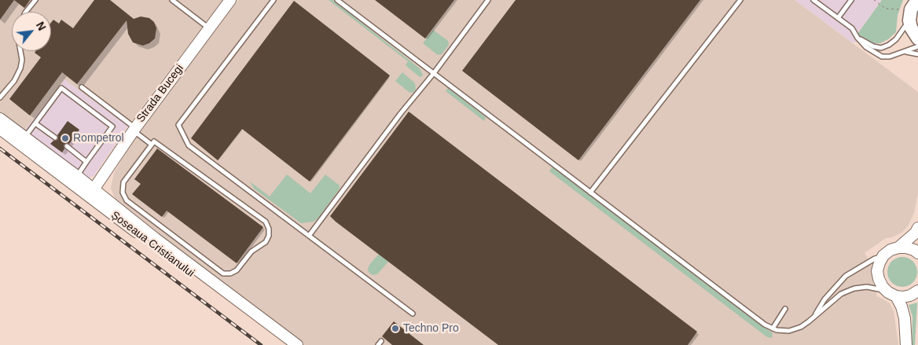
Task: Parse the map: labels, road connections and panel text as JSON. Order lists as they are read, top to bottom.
{
  "streets": {
    "main road": ["Strada Bucegi", "Șoseaua Cristianului"]
  },
  "crossings": [
    ["Strada Bucegi", "Șoseaua Cristianului"]
  ],
  "places": ["Rompetrol", "Techno Pro"],
  "north": "top right"
}
